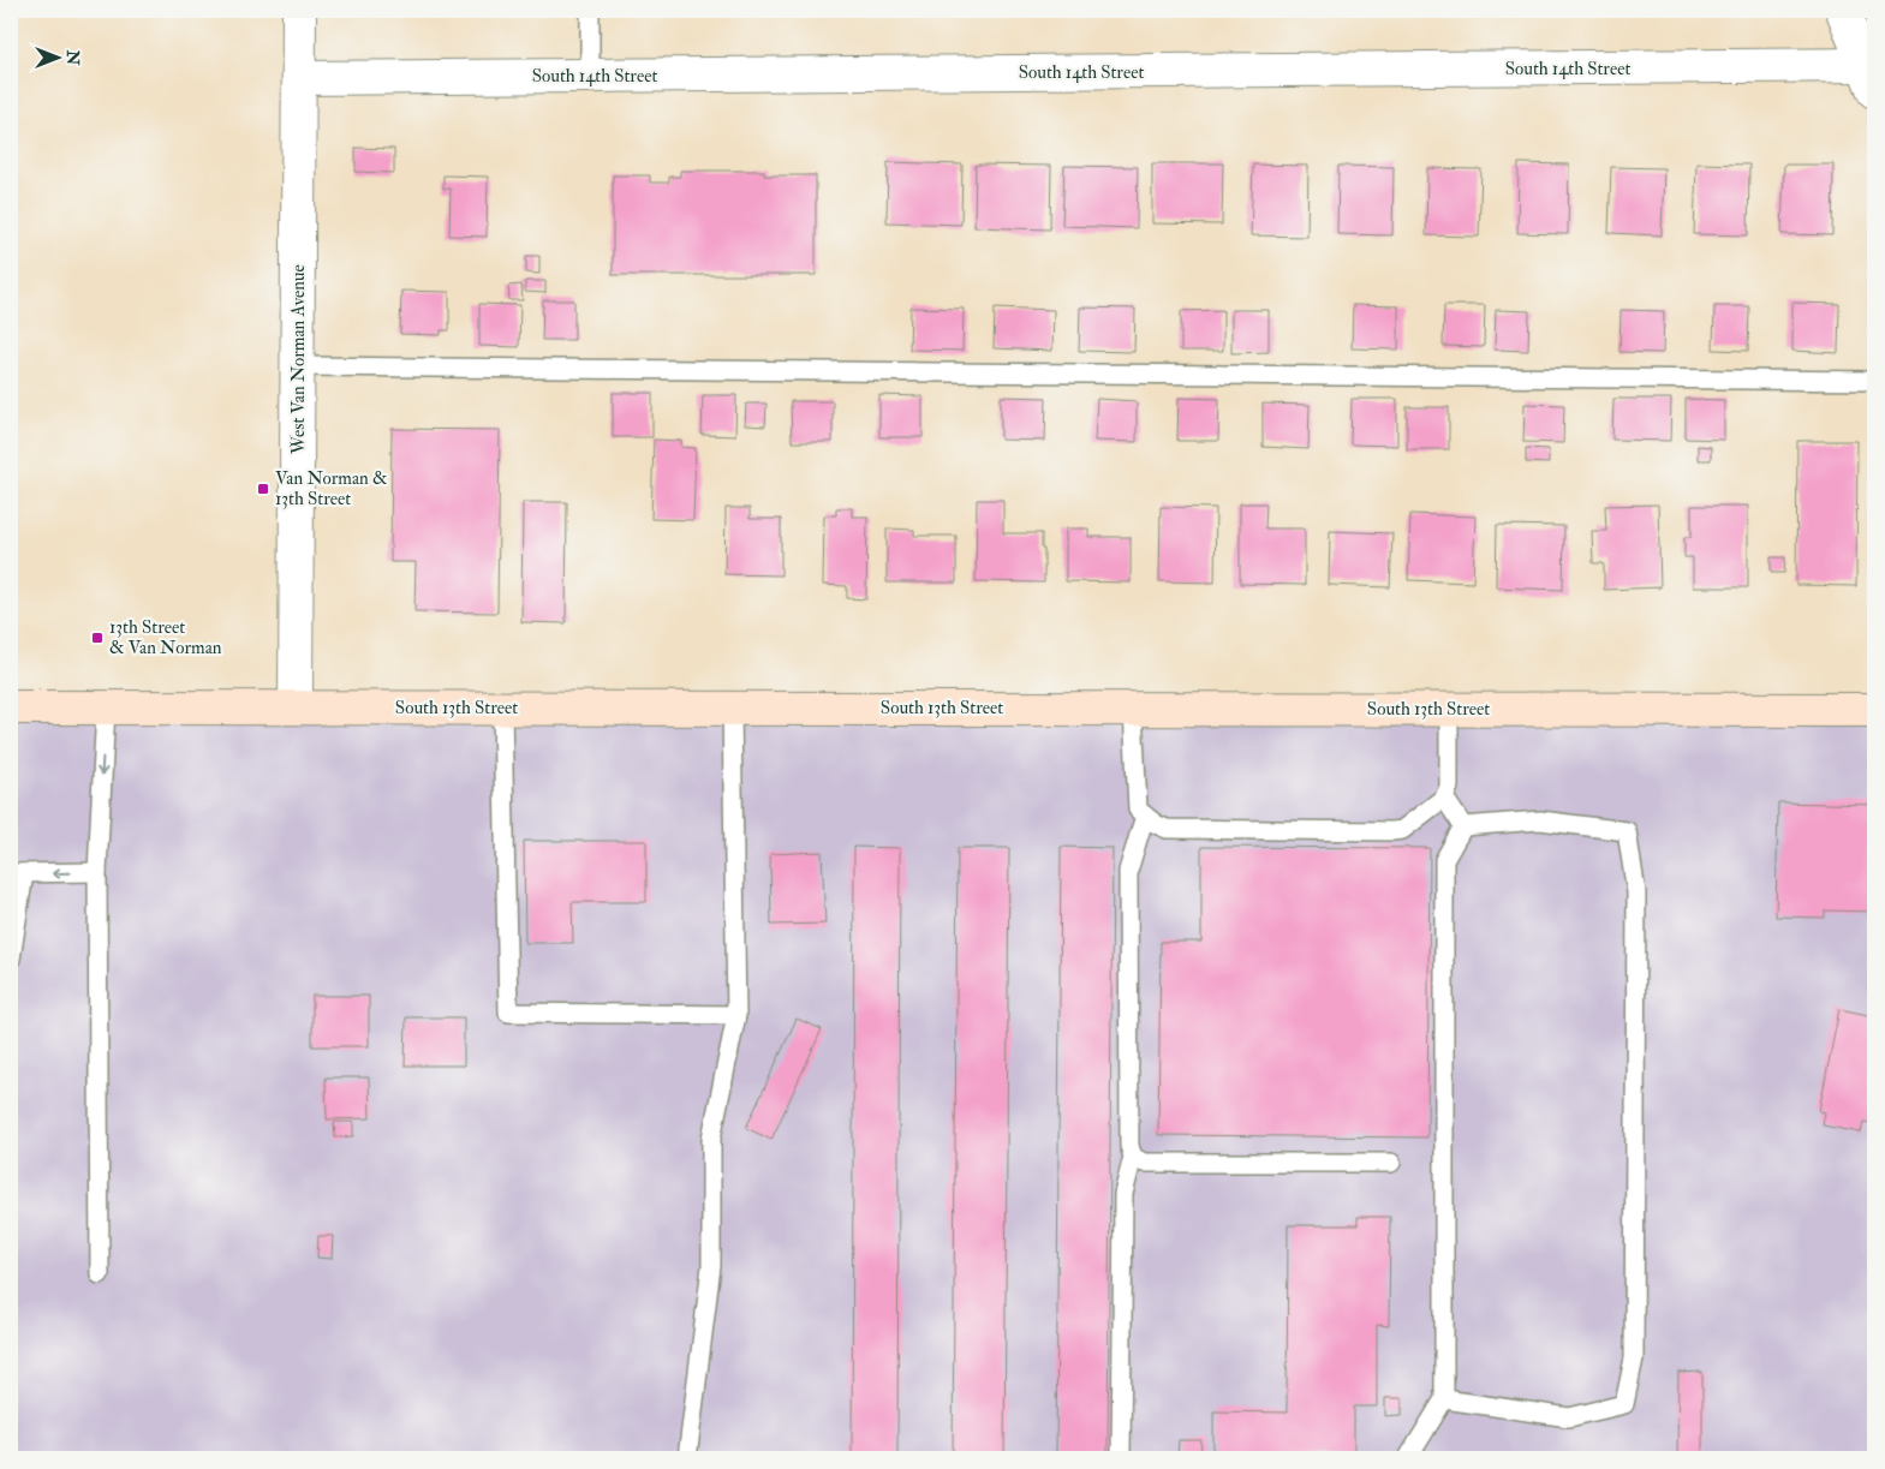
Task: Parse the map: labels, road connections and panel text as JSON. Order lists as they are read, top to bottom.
{
  "streets": {
    "street": ["South 14th Street", "West Van Norman Avenue", "South 13th Street"]
  },
  "crossings": [
    ["South 14th Street", "West Van Norman Avenue"],
    ["West Van Norman Avenue", "South 13th Street"]
  ],
  "places": {
    "transit": ["Van Norman & 13th Street", "13th Street & Van Norman"]
  },
  "north": "right"
}
